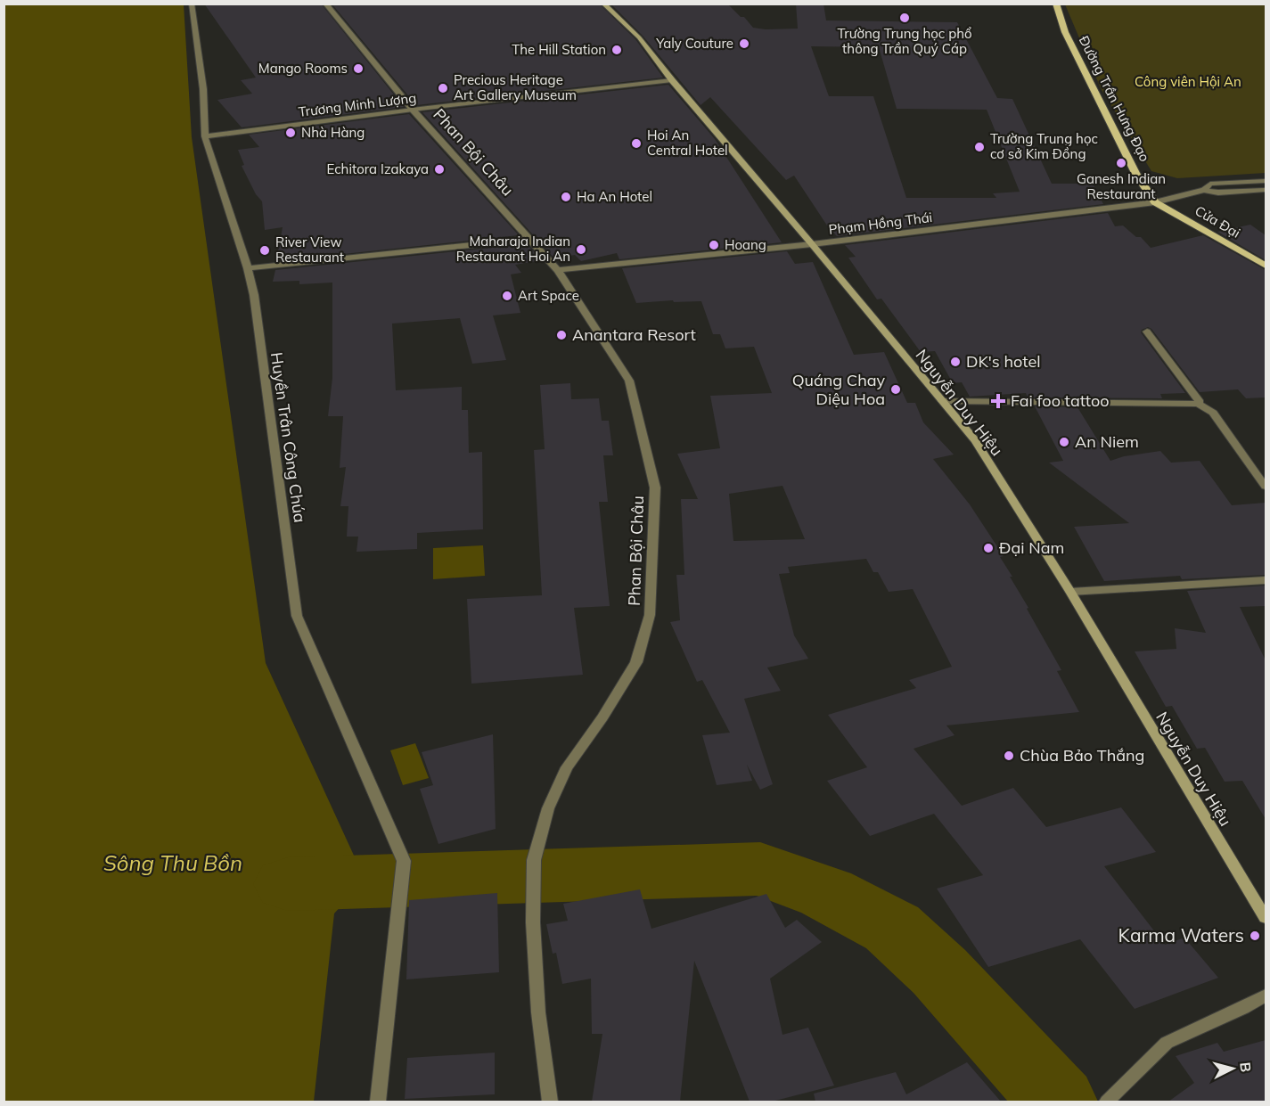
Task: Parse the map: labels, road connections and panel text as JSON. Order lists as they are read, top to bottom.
{
  "streets": {
    "main road": ["Đường Trần Hưng Đạo", "Cửa Đại", "Nguyễn Duy Hiệu"],
    "street": [
      "Trương Minh Lượng",
      "Phan Bội Châu",
      "Phạm Hồng Thái",
      "Huyền Trân Công Chúa"
    ]
  },
  "crossings": [
    ["Đường Trần Hưng Đạo", "Cửa Đại"],
    ["Đường Trần Hưng Đạo", "Phạm Hồng Thái"],
    ["Trương Minh Lượng", "Phan Bội Châu"],
    ["Trương Minh Lượng", "Nguyễn Duy Hiệu"],
    ["Trương Minh Lượng", "Huyền Trân Công Chúa"],
    ["Phan Bội Châu", "Phạm Hồng Thái"],
    ["Cửa Đại", "Phạm Hồng Thái"],
    ["Phạm Hồng Thái", "Nguyễn Duy Hiệu"]
  ],
  "water": ["Sông Thu Bồn"],
  "parks": ["Công viên Hội An"],
  "places": {
    "other": [
      "Trường Trung học phổ thông Trần Quý Cáp",
      "Yaly Couture",
      "The Hill Station",
      "Mango Rooms",
      "Precious Heritage Art Gallery Museum",
      "Nhà Hàng",
      "Hoi An Central Hotel",
      "Trường Trung học cơ sở Kim Đồng",
      "Ganesh Indian Restaurant",
      "Echitora Izakaya",
      "Ha An Hotel",
      "Hoang",
      "Maharaja Indian Restaurant Hoi An",
      "River View Restaurant",
      "Art Space",
      "Anantara Resort",
      "DK's hotel",
      "Quáng Chay Diệu Hoa",
      "An Niem",
      "Đại Nam",
      "Chùa Bảo Thắng",
      "Karma Waters"
    ],
    "health": ["Fai foo tattoo"]
  },
  "north": "right"
}
